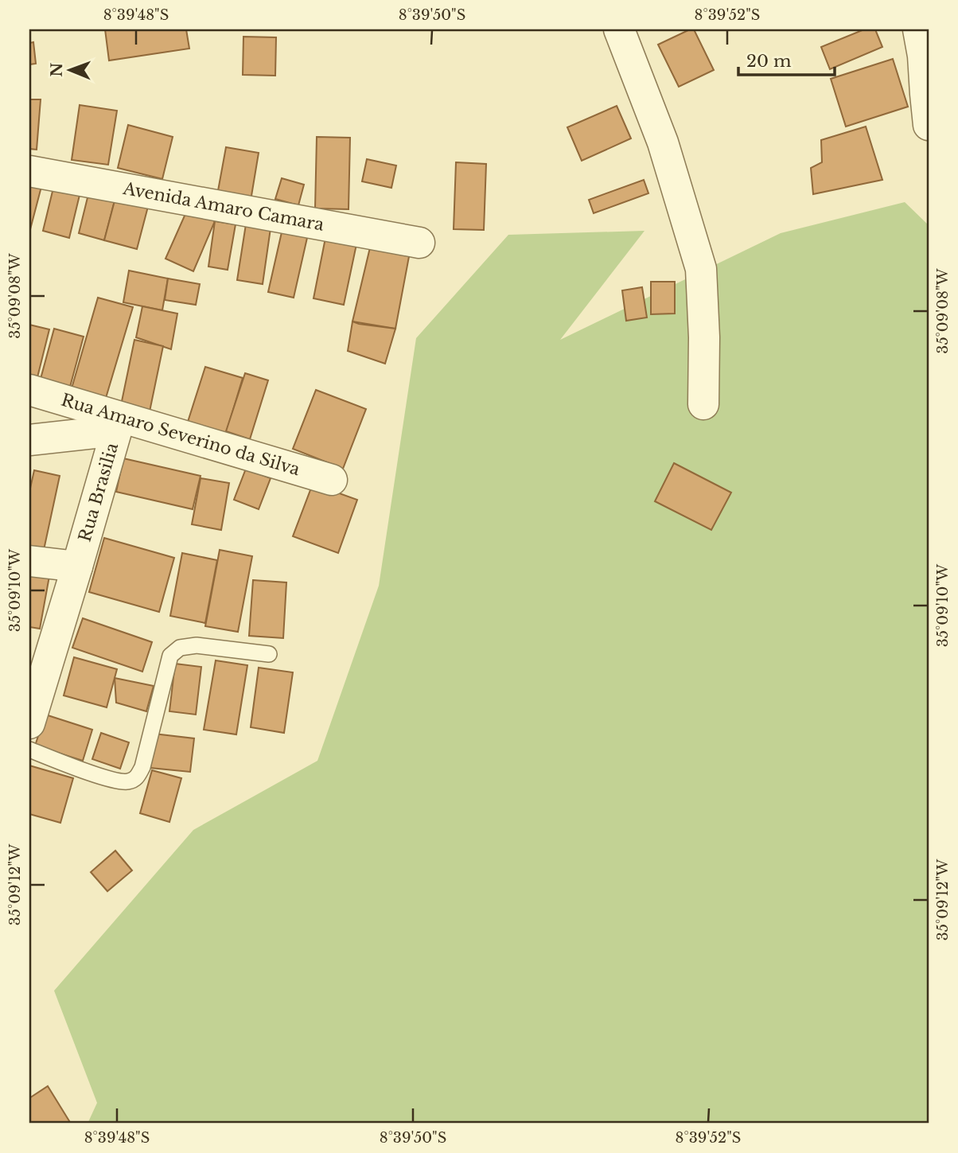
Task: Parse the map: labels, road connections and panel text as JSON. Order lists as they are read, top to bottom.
{
  "streets": {
    "street": ["Avenida Amaro Camara", "Rua Amaro Severino da Silva", "Rua Brasilia"]
  },
  "crossings": [
    ["Rua Amaro Severino da Silva", "Rua Brasilia"]
  ],
  "scale_bar": "20 m",
  "north": "left",
  "coordinates": [
    "8°39'48\"S",
    "8°39'50\"S",
    "8°39'52\"S",
    "35°09'08\"W",
    "35°09'10\"W",
    "35°09'12\"W"
  ]
}
